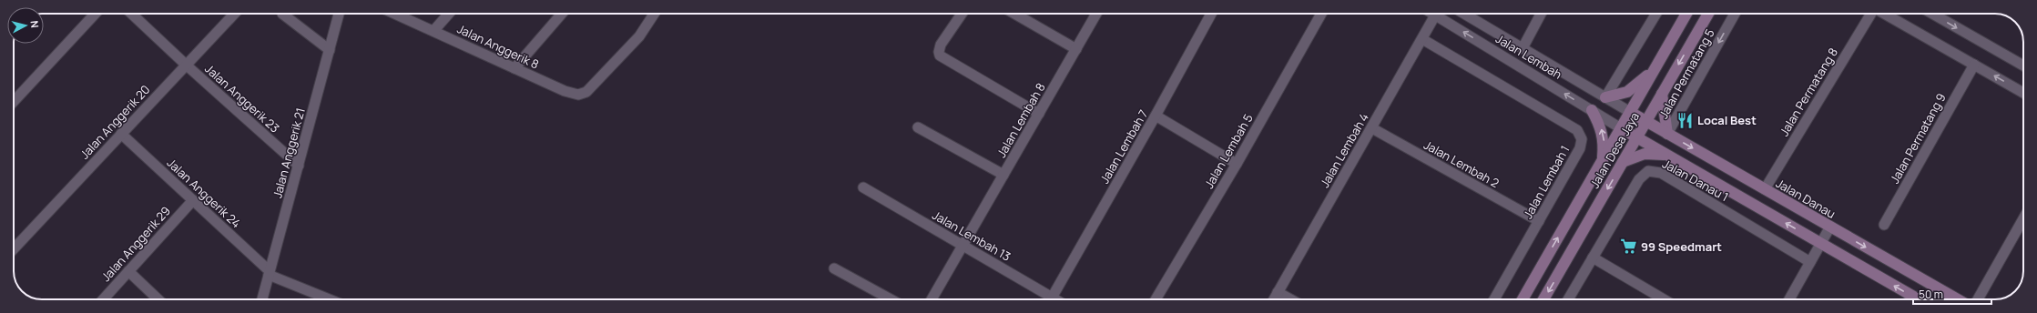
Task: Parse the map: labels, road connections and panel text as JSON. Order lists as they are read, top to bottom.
{
  "streets": {
    "main road": ["Jalan Desa Jaya", "Jalan Danau"],
    "street": [
      "Jalan Anggerik 8",
      "Jalan Lembah",
      "Jalan Permatang 5",
      "Jalan Permatang 8",
      "Jalan Anggerik 23",
      "Jalan Lembah 8",
      "Jalan Anggerik 20",
      "Jalan Permatang 9",
      "Jalan Lembah 7",
      "Jalan Lembah 4",
      "Jalan Lembah 5",
      "Jalan Anggerik 21",
      "Jalan Lembah 2",
      "Jalan Danau 1",
      "Jalan Lembah 1",
      "Jalan Anggerik 24",
      "Jalan Lembah 13",
      "Jalan Anggerik 29"
    ]
  },
  "crossings": [
    ["Jalan Lembah", "Jalan Desa Jaya"],
    ["Jalan Lembah", "Jalan Danau"],
    ["Jalan Permatang 5", "Jalan Danau"],
    ["Jalan Permatang 8", "Jalan Danau"],
    ["Jalan Anggerik 23", "Jalan Anggerik 20"],
    ["Jalan Anggerik 23", "Jalan Anggerik 21"],
    ["Jalan Lembah 8", "Jalan Lembah 13"],
    ["Jalan Anggerik 20", "Jalan Anggerik 24"],
    ["Jalan Lembah 4", "Jalan Lembah 2"],
    ["Jalan Lembah 4", "Jalan Lembah 1"],
    ["Jalan Desa Jaya", "Jalan Danau"],
    ["Jalan Anggerik 21", "Jalan Anggerik 24"],
    ["Jalan Lembah 2", "Jalan Lembah 1"],
    ["Jalan Anggerik 24", "Jalan Anggerik 29"]
  ],
  "places": {
    "restaurant": ["Local Best"],
    "supermarket": ["99 Speedmart"]
  },
  "scale_bar": "50 m",
  "north": "right"
}
